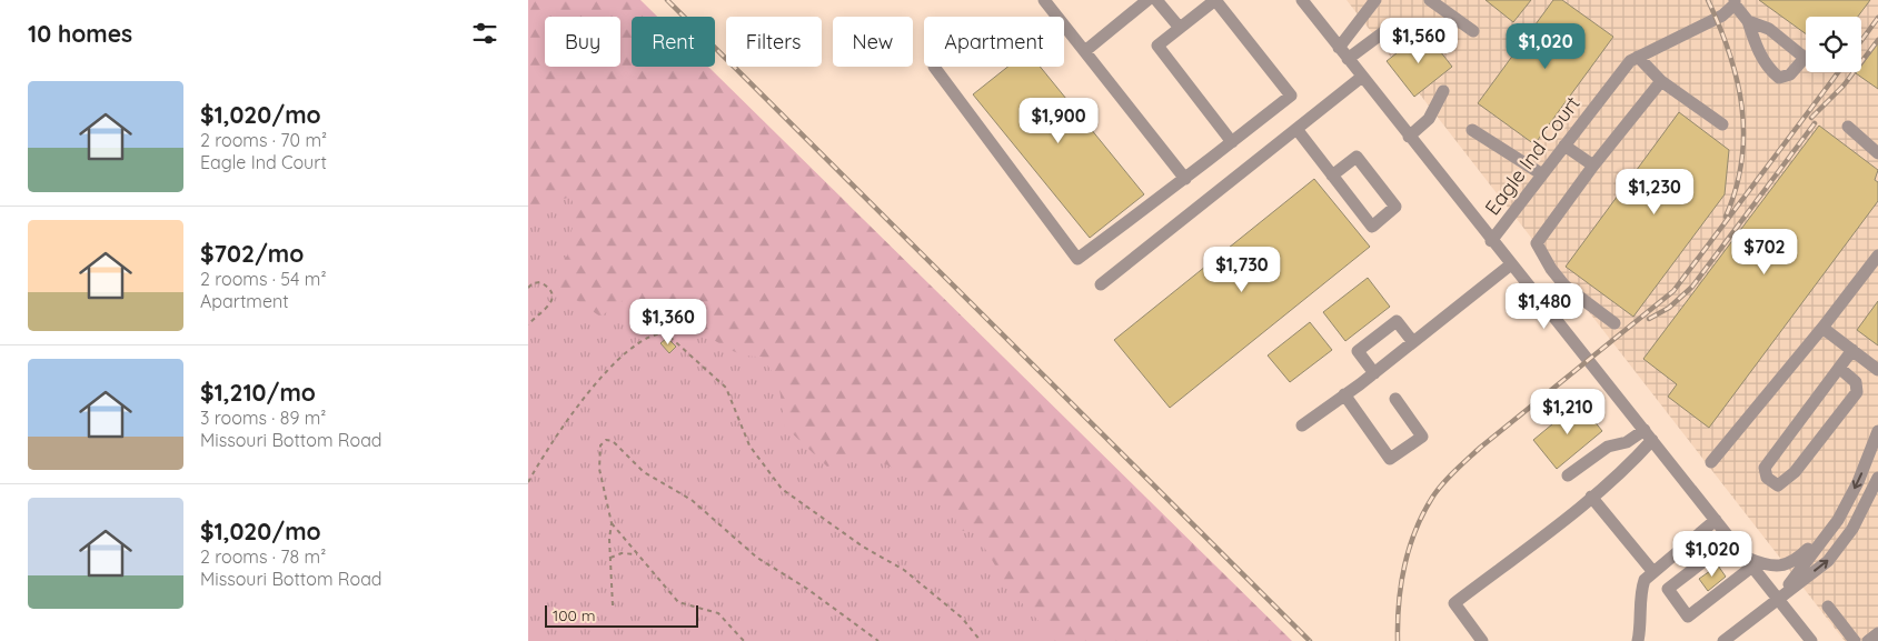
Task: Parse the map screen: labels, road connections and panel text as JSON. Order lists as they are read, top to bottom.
{
  "streets": {
    "street": ["Eagle Ind Court"]
  },
  "scale_bar": "100 m",
  "page": {
    "heading": "10 homes",
    "chip": [
      "Buy",
      "Rent",
      "Filters",
      "New",
      "Apartment"
    ],
    "price": [
      "$1,560",
      "$1,020",
      "$1,900",
      "$1,230",
      "$702",
      "$1,730",
      "$1,480",
      "$1,360",
      "$1,210",
      "$1,020"
    ],
    "list": [
      {
        "name": "$1,020/mo",
        "note": "2 rooms · 70 m² · Eagle Ind Court"
      },
      {
        "name": "$702/mo",
        "note": "2 rooms · 54 m² · Apartment"
      },
      {
        "name": "$1,210/mo",
        "note": "3 rooms · 89 m² · Missouri Bottom Road"
      },
      {
        "name": "$1,020/mo",
        "note": "2 rooms · 78 m² · Missouri Bottom Road"
      }
    ],
    "scale": "100 m"
  }
}
